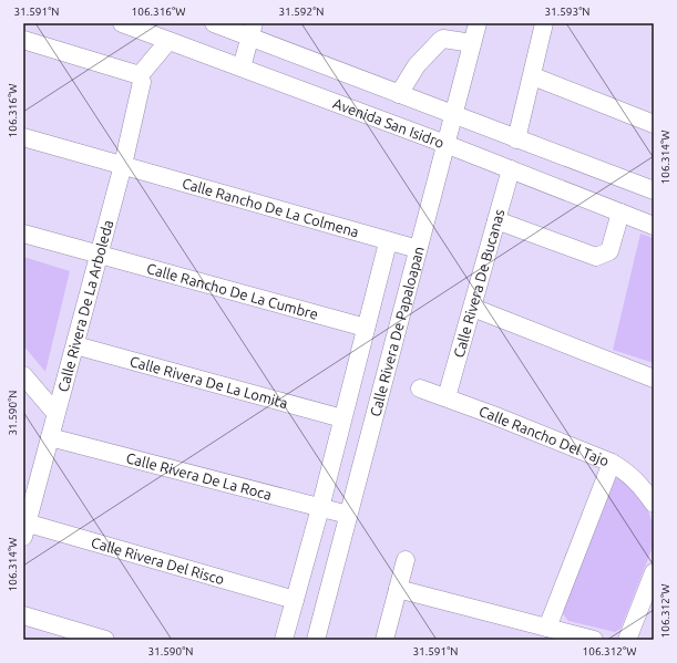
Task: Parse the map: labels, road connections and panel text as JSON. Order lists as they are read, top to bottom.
{
  "streets": {
    "street": [
      "Avenida San Isidro",
      "Calle Rancho De La Colmena",
      "Calle Rivera De Bucanas",
      "Calle Rancho De La Cumbre",
      "Calle Rivera De La Arboleda",
      "Calle Rivera De Papaloapan",
      "Calle Rivera De La Lomita",
      "Calle Rancho Del Tajo",
      "Calle Rivera De La Roca",
      "Calle Rivera Del Risco"
    ]
  },
  "crossings": [
    ["Avenida San Isidro", "Calle Rivera De Bucanas"],
    ["Avenida San Isidro", "Calle Rivera De Papaloapan"],
    ["Calle Rancho De La Colmena", "Calle Rivera De La Arboleda"],
    ["Calle Rancho De La Colmena", "Calle Rivera De Papaloapan"],
    ["Calle Rivera De Bucanas", "Calle Rancho Del Tajo"],
    ["Calle Rancho De La Cumbre", "Calle Rivera De La Arboleda"],
    ["Calle Rivera De La Arboleda", "Calle Rivera De La Lomita"],
    ["Calle Rivera De La Arboleda", "Calle Rivera De La Roca"],
    ["Calle Rivera De La Arboleda", "Calle Rivera Del Risco"],
    ["Calle Rivera De Papaloapan", "Calle Rivera De La Roca"]
  ],
  "coordinates": [
    "31.591°N",
    "106.316°W",
    "31.592°N",
    "31.593°N",
    "106.314°W",
    "31.590°N",
    "106.312°W"
  ]
}
